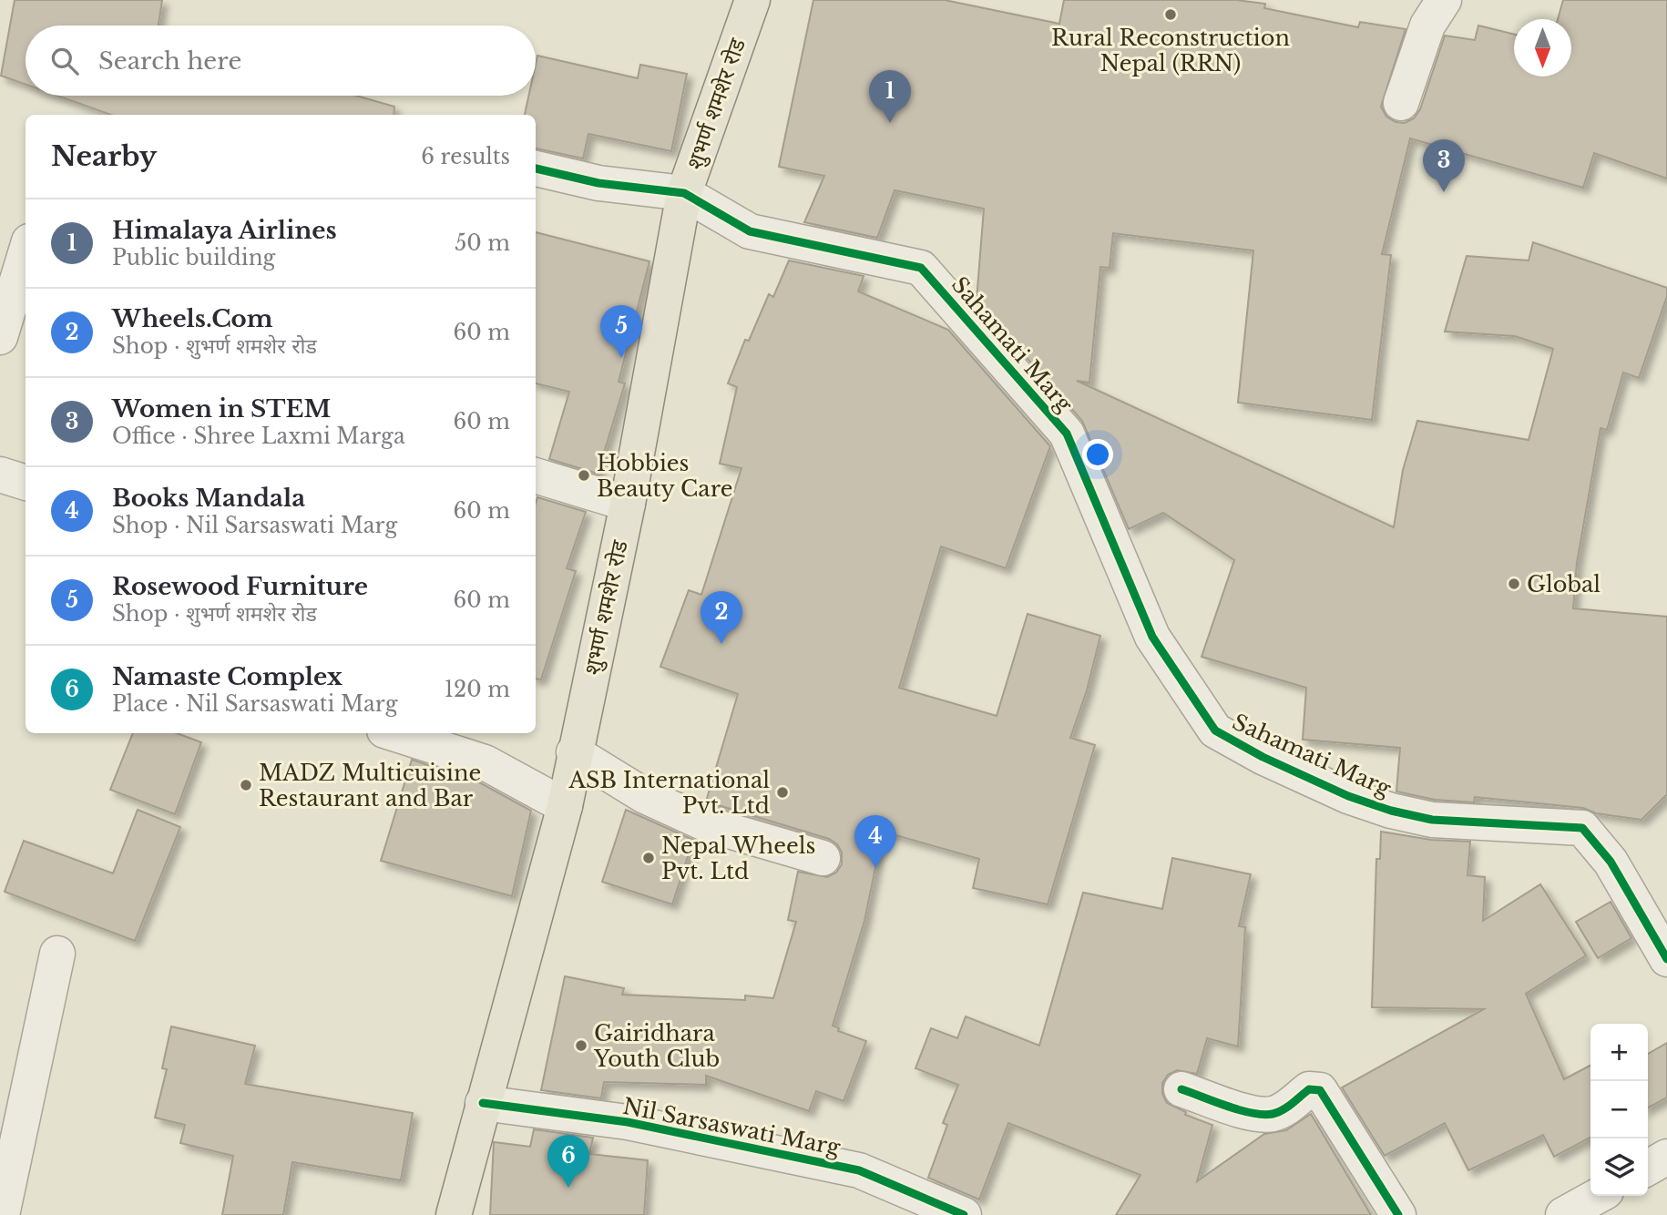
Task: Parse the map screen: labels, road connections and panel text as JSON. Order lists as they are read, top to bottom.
{
  "streets": {
    "main road": ["शुभर्ण शमशेर रोड"],
    "street": ["Sahamati Marg", "Nil Sarsaswati Marg"]
  },
  "crossings": [
    ["शुभर्ण शमशेर रोड", "Sahamati Marg"],
    ["शुभर्ण शमशेर रोड", "Nil Sarsaswati Marg"]
  ],
  "places": [
    "Rural Reconstruction Nepal (RRN)",
    "Hobbies Beauty Care",
    "Global",
    "MADZ Multicuisine Restaurant and Bar",
    "ASB International Pvt. Ltd",
    "Nepal Wheels Pvt. Ltd",
    "Gairidhara Youth Club"
  ],
  "north": "bottom",
  "page": {
    "search": "Search here",
    "pins": [
      "1",
      "3",
      "5",
      "2",
      "4",
      "6"
    ],
    "heading": ["Nearby", "6 results"],
    "list": [
      {
        "mark": "1",
        "name": "Himalaya Airlines",
        "note": "Public building",
        "value": "50 m"
      },
      {
        "mark": "2",
        "name": "Wheels.Com",
        "note": "Shop · शुभर्ण शमशेर रोड",
        "value": "60 m"
      },
      {
        "mark": "3",
        "name": "Women in STEM",
        "note": "Office · Shree Laxmi Marga",
        "value": "60 m"
      },
      {
        "mark": "4",
        "name": "Books Mandala",
        "note": "Shop · Nil Sarsaswati Marg",
        "value": "60 m"
      },
      {
        "mark": "5",
        "name": "Rosewood Furniture",
        "note": "Shop · शुभर्ण शमशेर रोड",
        "value": "60 m"
      },
      {
        "mark": "6",
        "name": "Namaste Complex",
        "note": "Place · Nil Sarsaswati Marg",
        "value": "120 m"
      }
    ],
    "map_buttons": ["+", "−"]
  }
}
